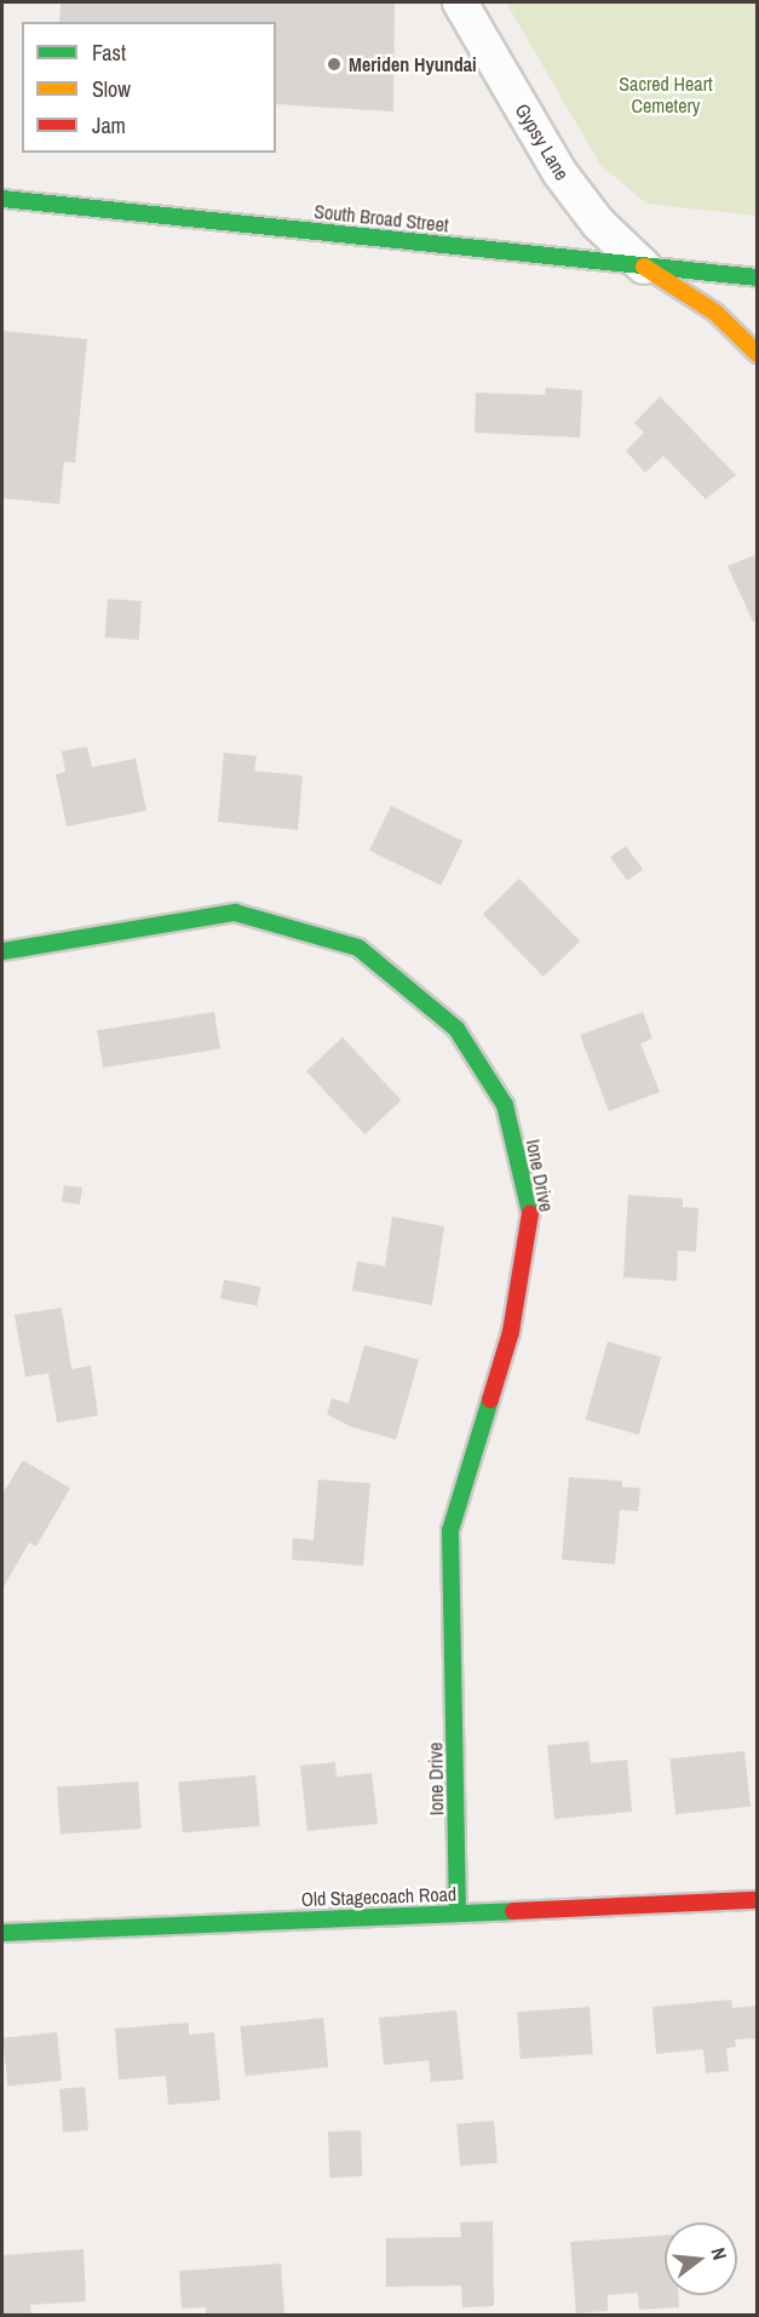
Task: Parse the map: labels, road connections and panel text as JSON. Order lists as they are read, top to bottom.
{
  "streets": {
    "street": [
      "Gypsy Lane",
      "South Broad Street",
      "Ione Drive",
      "Old Stagecoach Road"
    ]
  },
  "crossings": [
    ["Gypsy Lane", "South Broad Street"],
    ["Ione Drive", "Old Stagecoach Road"]
  ],
  "parks": ["Sacred Heart Cemetery"],
  "places": ["Meriden Hyundai"],
  "legend": ["Fast", "Slow", "Jam"],
  "north": "right"
}
